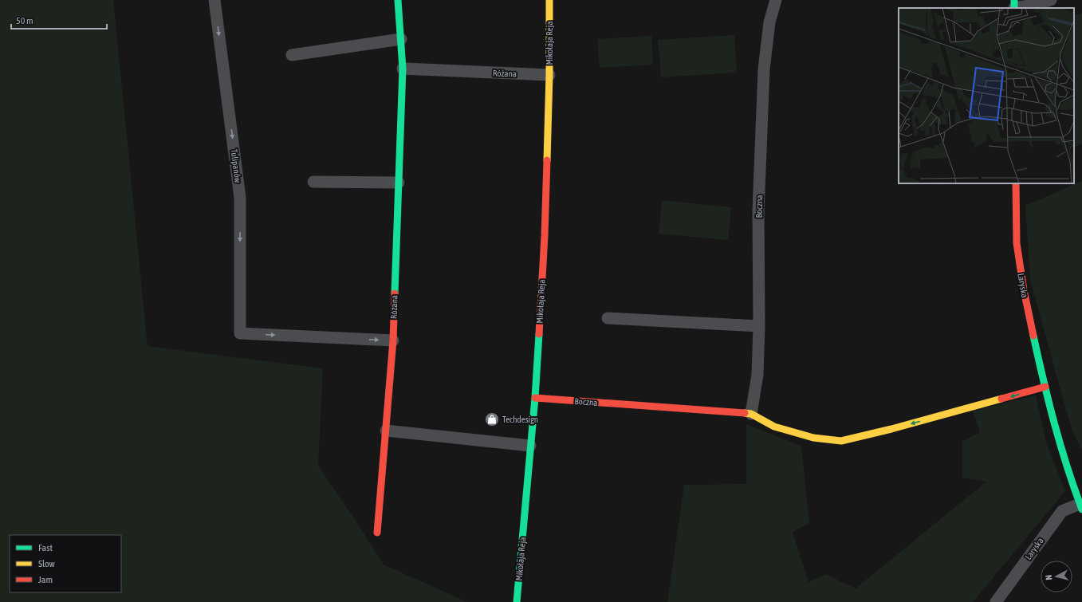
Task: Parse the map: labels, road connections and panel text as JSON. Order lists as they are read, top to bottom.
{
  "streets": {
    "street": [
      "Mikołaja Reja",
      "Różana",
      "Tulipanów",
      "Boczna",
      "Laryska"
    ]
  },
  "crossings": [
    ["Mikołaja Reja", "Różana"],
    ["Mikołaja Reja", "Boczna"],
    ["Różana", "Tulipanów"],
    ["Boczna", "Laryska"]
  ],
  "places": {
    "shop": ["Techdesign"]
  },
  "legend": ["Fast", "Slow", "Jam"],
  "scale_bar": "50 m",
  "north": "left"
}
